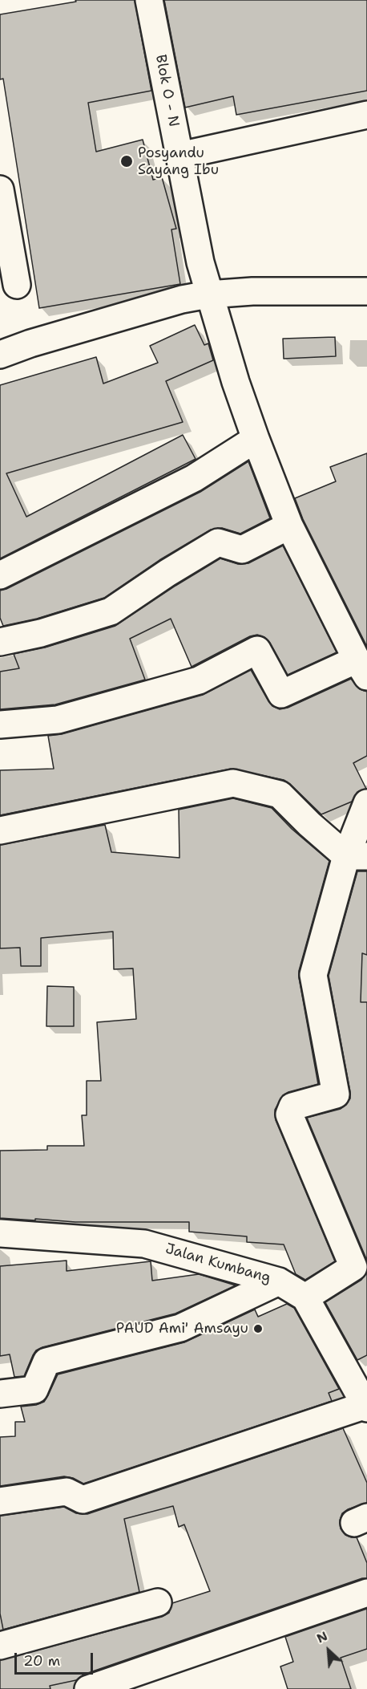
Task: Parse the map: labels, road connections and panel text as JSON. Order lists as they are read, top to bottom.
{
  "streets": {
    "street": ["Blok O - N", "Jalan Kumbang"]
  },
  "places": ["Posyandu Sayang Ibu", "PAUD Ami' Amsayu"],
  "scale_bar": "20 m",
  "north": "top left"
}
